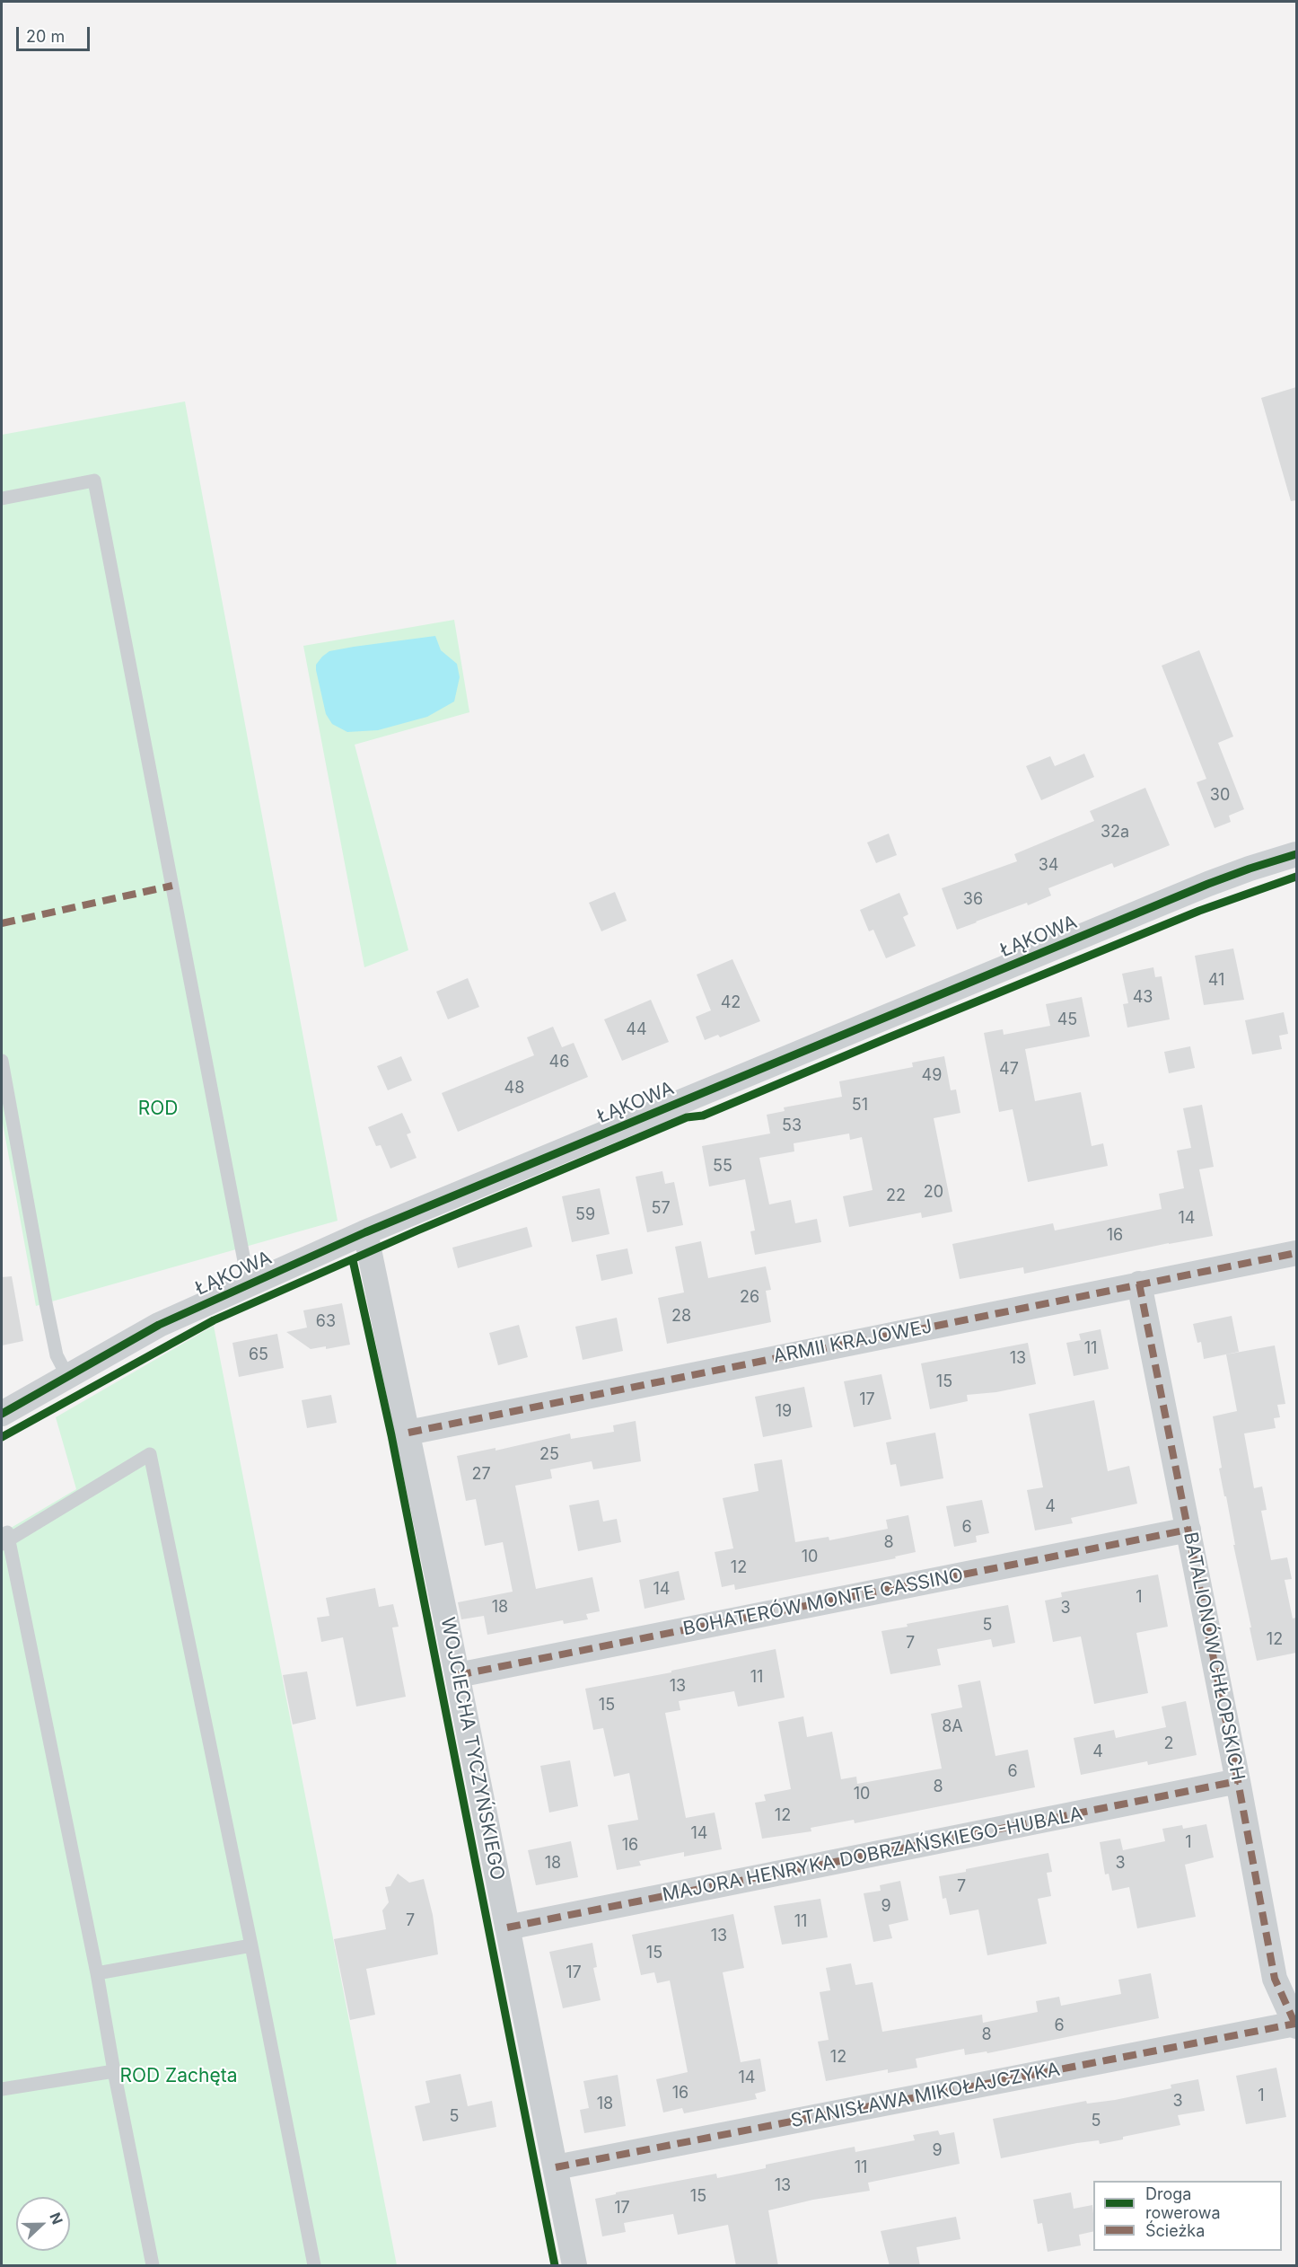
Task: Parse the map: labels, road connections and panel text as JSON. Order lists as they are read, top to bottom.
{
  "streets": {
    "street": [
      "ŁĄKOWA",
      "ARMII KRAJOWEJ",
      "BOHATERÓW MONTE CASSINO",
      "BATALIONÓW CHŁOPSKICH",
      "WOJCIECHA TYCZYŃSKIEGO",
      "MAJORA HENRYKA DOBRZAŃSKIEGO-HUBALA",
      "STANISŁAWA MIKOŁAJCZYKA"
    ]
  },
  "crossings": [
    ["ŁĄKOWA", "WOJCIECHA TYCZYŃSKIEGO"],
    ["ARMII KRAJOWEJ", "BATALIONÓW CHŁOPSKICH"],
    ["ARMII KRAJOWEJ", "WOJCIECHA TYCZYŃSKIEGO"],
    ["BOHATERÓW MONTE CASSINO", "BATALIONÓW CHŁOPSKICH"],
    ["BOHATERÓW MONTE CASSINO", "WOJCIECHA TYCZYŃSKIEGO"],
    ["BATALIONÓW CHŁOPSKICH", "MAJORA HENRYKA DOBRZAŃSKIEGO-HUBALA"],
    ["BATALIONÓW CHŁOPSKICH", "STANISŁAWA MIKOŁAJCZYKA"],
    ["WOJCIECHA TYCZYŃSKIEGO", "MAJORA HENRYKA DOBRZAŃSKIEGO-HUBALA"],
    ["WOJCIECHA TYCZYŃSKIEGO", "STANISŁAWA MIKOŁAJCZYKA"]
  ],
  "parks": ["ROD", "ROD Zachęta"],
  "house_numbers": [
    "30",
    "32a",
    "34",
    "36",
    "41",
    "43",
    "42",
    "45",
    "44",
    "46",
    "47",
    "49",
    "48",
    "51",
    "53",
    "55",
    "20",
    "22",
    "57",
    "59",
    "14",
    "16",
    "26",
    "28",
    "63",
    "11",
    "65",
    "13",
    "15",
    "17",
    "19",
    "25",
    "27",
    "4",
    "6",
    "8",
    "10",
    "12",
    "14",
    "1",
    "18",
    "3",
    "5",
    "12",
    "7",
    "11",
    "13",
    "15",
    "8A",
    "2",
    "4",
    "6",
    "8",
    "10",
    "12",
    "14",
    "1",
    "16",
    "18",
    "3",
    "7",
    "9",
    "7",
    "11",
    "13",
    "15",
    "17",
    "6",
    "8",
    "12",
    "14",
    "16",
    "1",
    "3",
    "18",
    "5",
    "5",
    "9",
    "11",
    "13",
    "15",
    "17"
  ],
  "legend": ["Droga rowerowa", "Ścieżka"],
  "scale_bar": "20 m",
  "north": "right"
}
